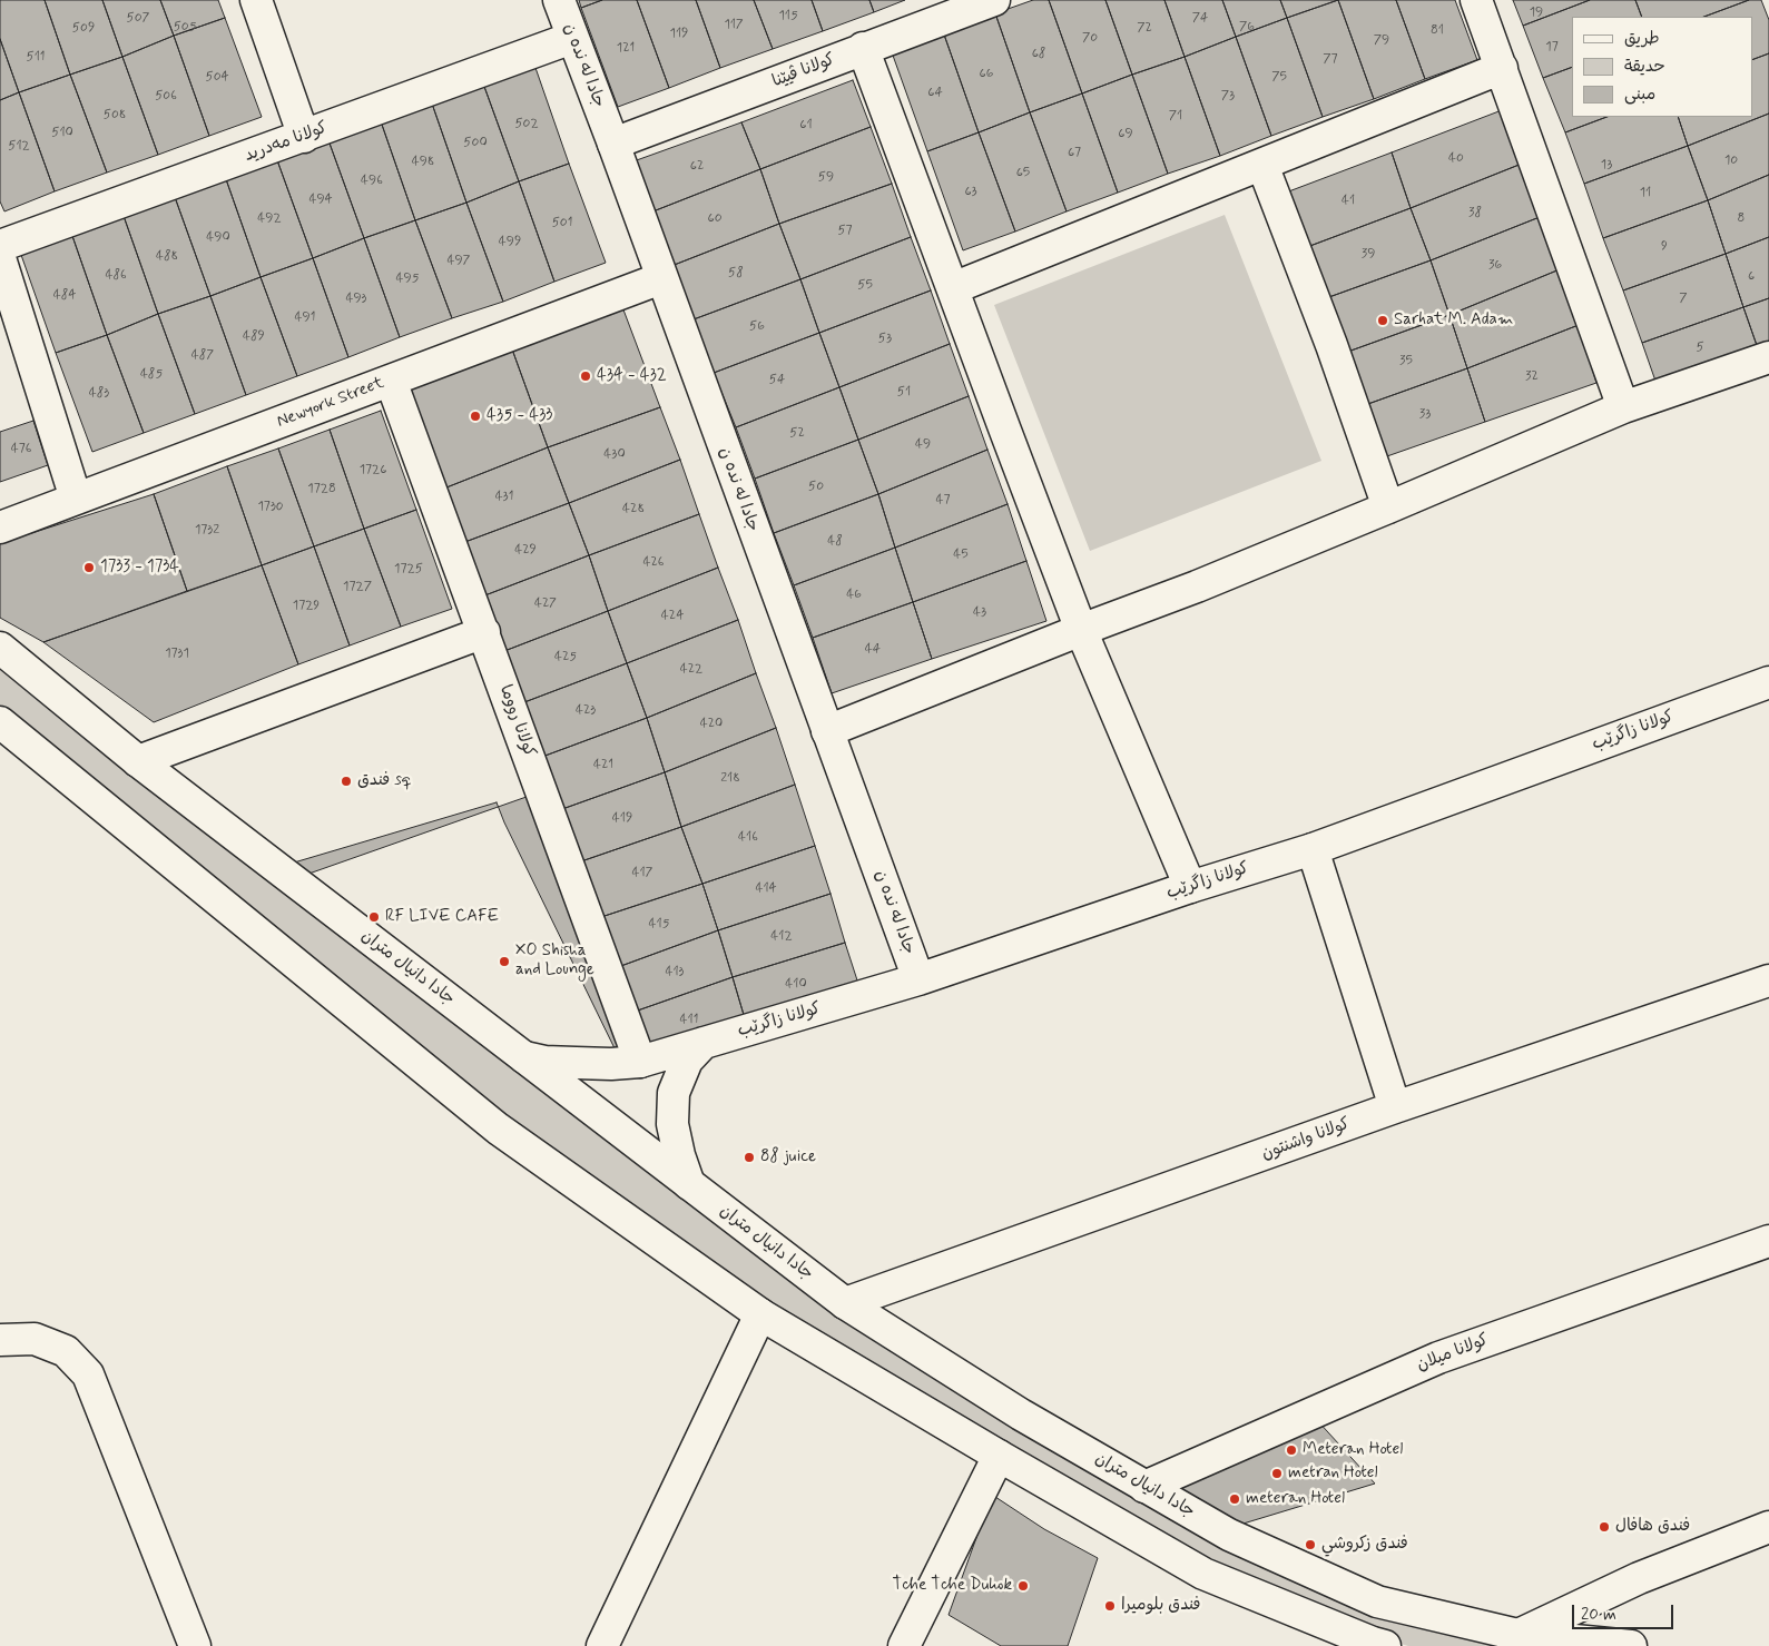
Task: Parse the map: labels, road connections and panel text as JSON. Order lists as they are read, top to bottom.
{
  "streets": {
    "street": [
      "جادا له نده ن",
      "كولانا ڤیێنا",
      "كولانا مه‌درید",
      "Newyork Street",
      "كولانا رووما",
      "كولانا زاگرێب",
      "جادا دانيال متران",
      "كولانا واشنتون",
      "كولانا ميلان"
    ]
  },
  "crossings": [
    ["جادا له نده ن", "كولانا ڤیێنا"],
    ["جادا له نده ن", "كولانا مه‌درید"],
    ["جادا له نده ن", "Newyork Street"],
    ["جادا له نده ن", "كولانا زاگرێب"],
    ["Newyork Street", "كولانا رووما"],
    ["كولانا رووما", "كولانا زاگرێب"],
    ["كولانا زاگرێب", "جادا دانيال متران"],
    ["جادا دانيال متران", "كولانا واشنتون"],
    ["جادا دانيال متران", "كولانا ميلان"]
  ],
  "places": [
    "Sarhat M. Adam",
    "434 - 432",
    "435 - 433",
    "1733 - 1734",
    "فندق sq",
    "RF LIVE CAFE",
    "XO Shisha and Lounge",
    "88 juice",
    "Meteran Hotel",
    "metran Hotel",
    "meteran Hotel",
    "فندق هافال",
    "فندق زكروشي",
    "Tche Tche Duhok",
    "فندق بلوميرا"
  ],
  "house_numbers": [
    "19",
    "115",
    "507",
    "74",
    "117",
    "505",
    "76",
    "509",
    "72",
    "81",
    "119",
    "70",
    "79",
    "17",
    "121",
    "68",
    "511",
    "77",
    "66",
    "504",
    "75",
    "64",
    "506",
    "73",
    "508",
    "71",
    "502",
    "61",
    "510",
    "69",
    "500",
    "512",
    "67",
    "40",
    "10",
    "498",
    "13",
    "62",
    "65",
    "59",
    "496",
    "63",
    "11",
    "494",
    "41",
    "38",
    "492",
    "60",
    "8",
    "501",
    "57",
    "490",
    "499",
    "9",
    "39",
    "488",
    "497",
    "36",
    "58",
    "486",
    "6",
    "495",
    "55",
    "484",
    "493",
    "7",
    "491",
    "56",
    "489",
    "53",
    "5",
    "487",
    "35",
    "485",
    "32",
    "54",
    "51",
    "483",
    "33",
    "52",
    "49",
    "476",
    "430",
    "1726",
    "50",
    "1728",
    "431",
    "47",
    "1730",
    "428",
    "1732",
    "48",
    "429",
    "45",
    "426",
    "1725",
    "1727",
    "46",
    "427",
    "1729",
    "43",
    "424",
    "44",
    "1731",
    "425",
    "422",
    "423",
    "420",
    "421",
    "218",
    "419",
    "416",
    "417",
    "414",
    "415",
    "412",
    "413",
    "410",
    "411"
  ],
  "legend": ["طريق", "حديقة", "مبنى"],
  "scale_bar": "20 m"
}
